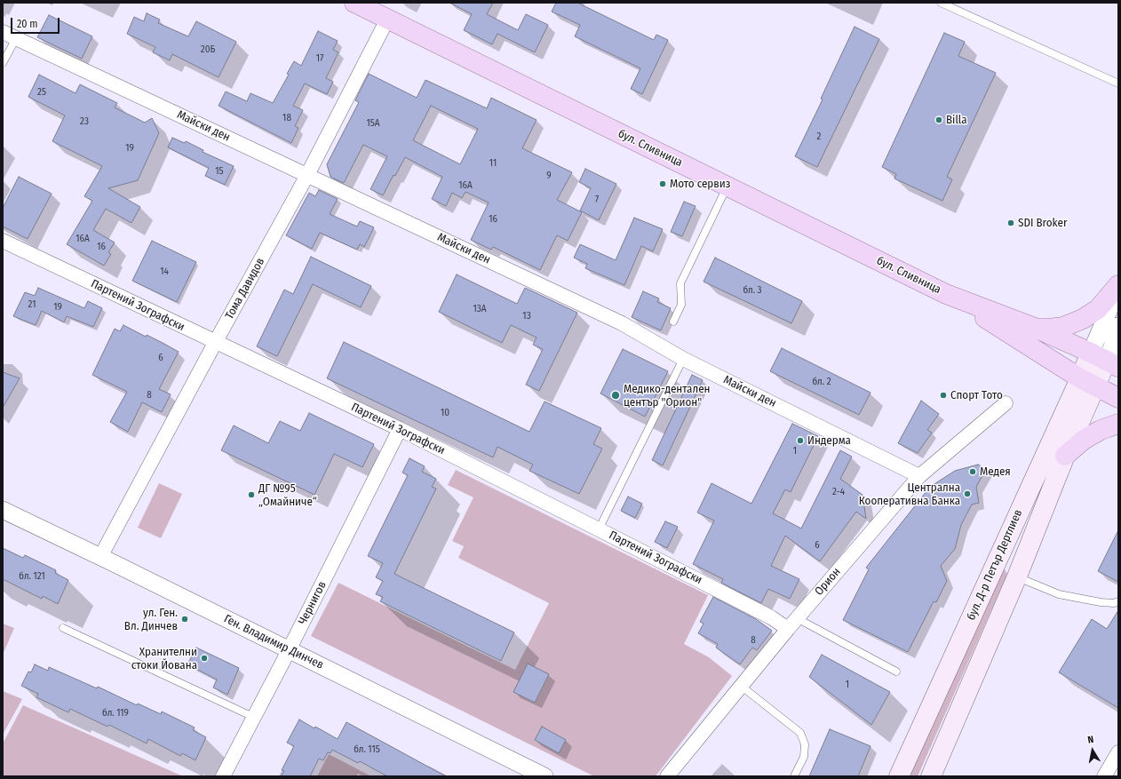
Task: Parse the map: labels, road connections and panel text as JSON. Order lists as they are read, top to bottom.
{
  "streets": {
    "main road": ["бул. Сливница", "бул. Д-р Петър Дертлиев"],
    "street": [
      "Майски ден",
      "Тома Давидов",
      "Партений Зографски",
      "Орион",
      "Чернигов",
      "Ген. Владимир Динчев"
    ]
  },
  "crossings": [
    ["Майски ден", "Тома Давидов"],
    ["Майски ден", "Орион"],
    ["бул. Сливница", "Тома Давидов"],
    ["бул. Сливница", "бул. Д-р Петър Дертлиев"],
    ["Тома Давидов", "Партений Зографски"],
    ["Тома Давидов", "Ген. Владимир Динчев"],
    ["Партений Зографски", "Орион"],
    ["Партений Зографски", "Чернигов"],
    ["Чернигов", "Ген. Владимир Динчев"]
  ],
  "places": [
    "Billa",
    "Мото сервиз",
    "SDI Broker",
    "Медико-дентален център \"Орион\"",
    "Спорт Тото",
    "Индерма",
    "Медея",
    "Централна Кооперативна Банка",
    "ДГ №95 „Омайниче“",
    "ул. Ген. Вл. Динчев",
    "Хранителни стоки Йована"
  ],
  "house_numbers": [
    "20Б",
    "17",
    "25",
    "18",
    "23",
    "15A",
    "2",
    "19",
    "11",
    "15",
    "9",
    "16A",
    "7",
    "16",
    "16A",
    "16",
    "14",
    "бл. 3",
    "21",
    "19",
    "13A",
    "13",
    "6",
    "бл. 2",
    "8",
    "10",
    "1",
    "2-4",
    "6",
    "бл. 121",
    "8",
    "1",
    "бл. 119",
    "бл. 115"
  ],
  "scale_bar": "20 m",
  "north": "top"
}
